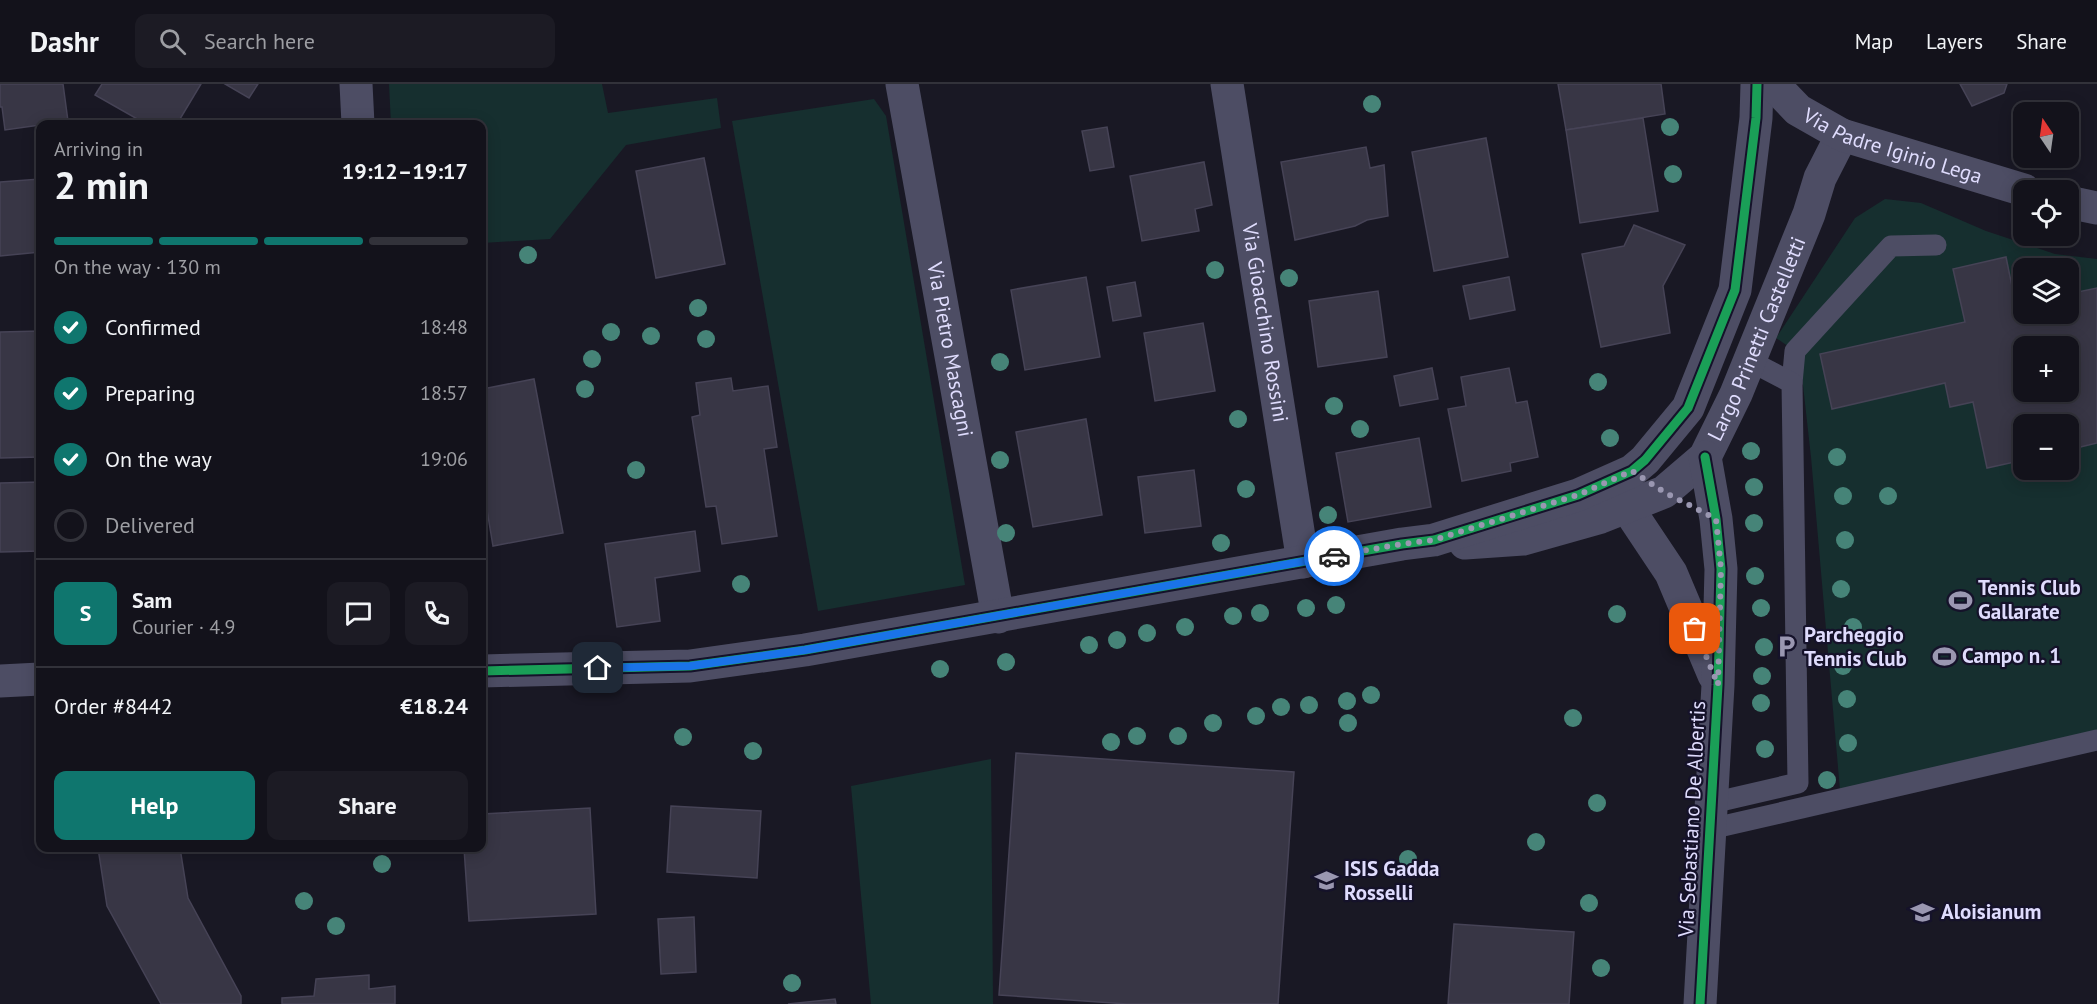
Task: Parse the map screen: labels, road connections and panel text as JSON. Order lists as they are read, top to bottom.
{
  "streets": {
    "street": [
      "Via Padre Iginio Lega",
      "Via Gioacchino Rossini",
      "Largo Prinetti Castelletti",
      "Via Pietro Mascagni",
      "Via Sebastiano De Albertis"
    ]
  },
  "crossings": [
    ["Via Padre Iginio Lega", "Largo Prinetti Castelletti"],
    ["Via Gioacchino Rossini", "Largo Prinetti Castelletti"],
    ["Largo Prinetti Castelletti", "Via Pietro Mascagni"],
    ["Largo Prinetti Castelletti", "Via Sebastiano De Albertis"]
  ],
  "places": {
    "sports": ["Tennis Club Gallarate", "Campo n. 1"],
    "parking": ["Parcheggio Tennis Club"],
    "school or university": ["ISIS Gadda Rosselli", "Aloisianum"]
  },
  "north": "top",
  "page": {
    "header": "Dashr",
    "search": "Search here",
    "nav": ["Map", "Layers", "Share"],
    "map_buttons": ["+", "−"],
    "heading": ["2 min", "Arriving in", "19:12–19:17"],
    "panel": [
      "Sam",
      "Courier · 4.9",
      "Order #8442",
      "€18.24"
    ],
    "bar": "On the way · 130 m",
    "list": [
      ["Confirmed", "18:48"],
      ["Preparing", "18:57"],
      ["On the way", "19:06"],
      "Delivered"
    ],
    "round": "S",
    "buttons": ["Help", "Share"]
  }
}
